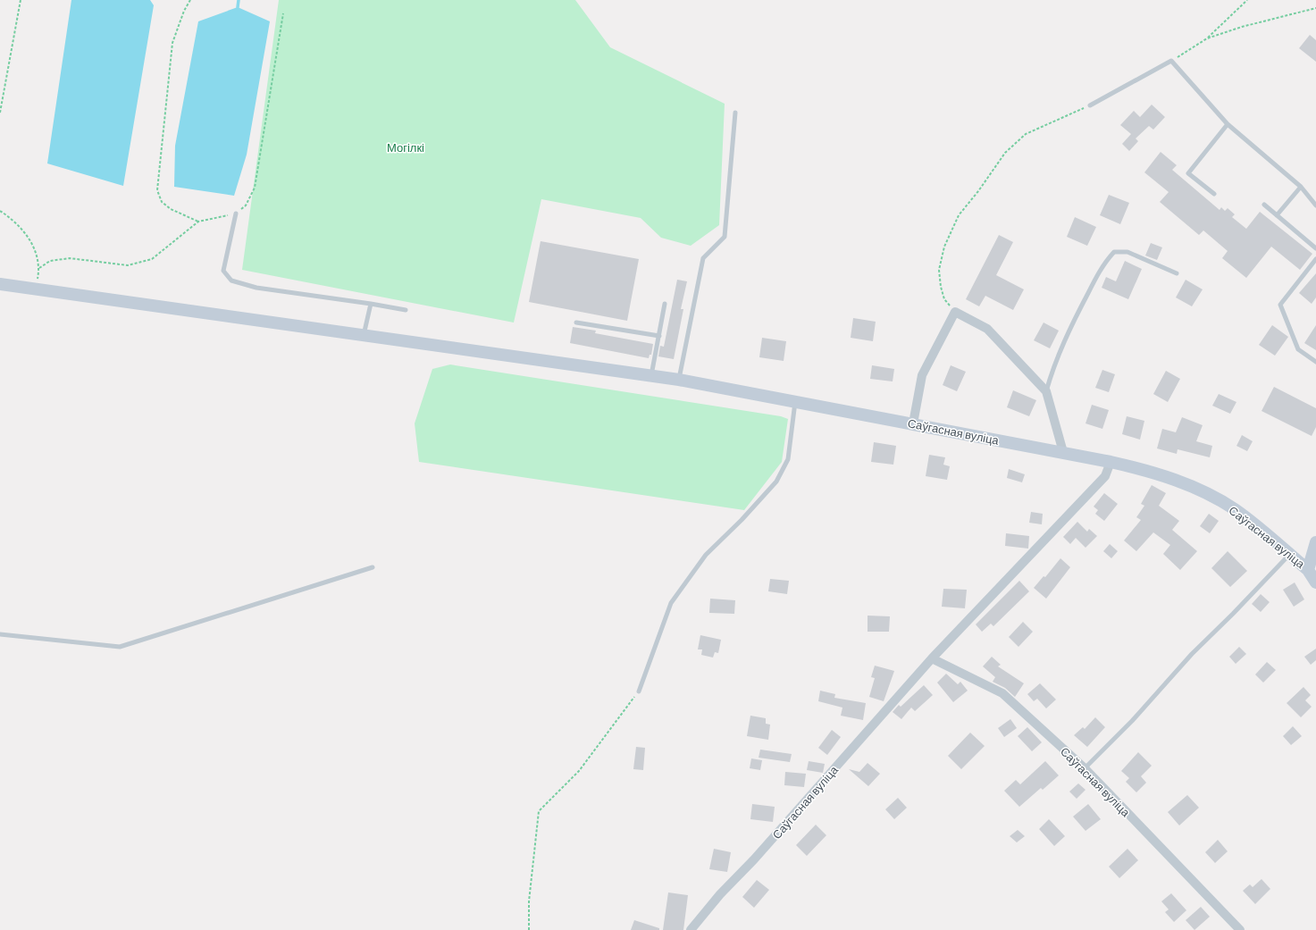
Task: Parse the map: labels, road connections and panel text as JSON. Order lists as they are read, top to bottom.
{
  "streets": {
    "main road": ["Саўгасная вуліца"]
  },
  "parks": ["Могілкі"]
}
